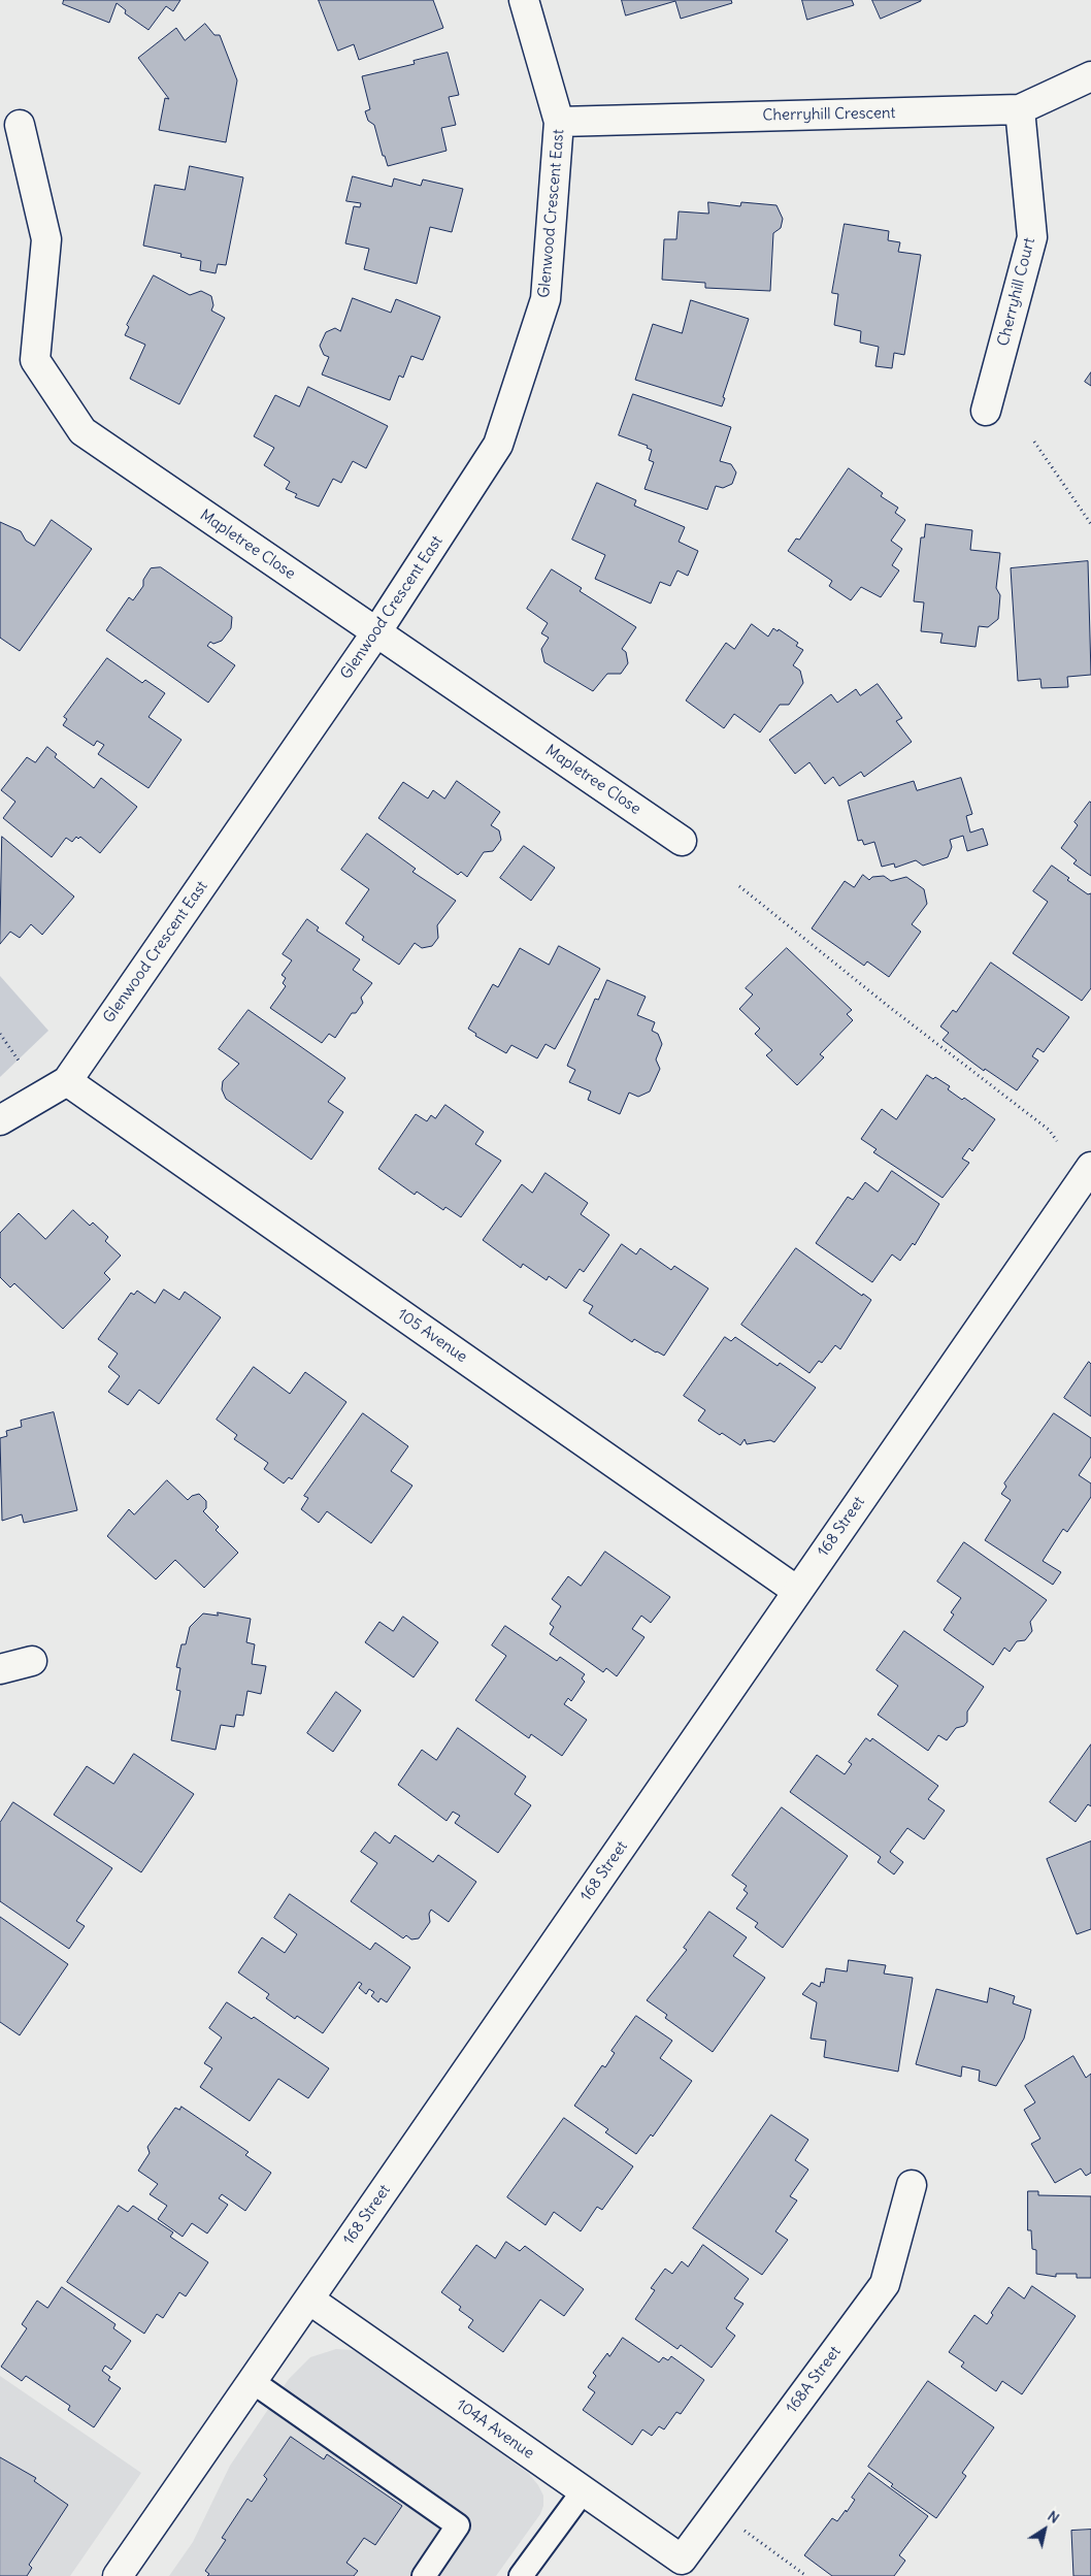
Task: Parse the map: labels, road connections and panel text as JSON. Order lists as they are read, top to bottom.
{
  "streets": {
    "street": [
      "Cherryhill Crescent",
      "Glenwood Crescent East",
      "Cherryhill Court",
      "Mapletree Close",
      "105 Avenue",
      "168 Street",
      "168A Street",
      "104A Avenue"
    ]
  },
  "crossings": [
    ["Cherryhill Crescent", "Glenwood Crescent East"],
    ["Cherryhill Crescent", "Cherryhill Court"],
    ["Glenwood Crescent East", "Mapletree Close"],
    ["Glenwood Crescent East", "105 Avenue"],
    ["105 Avenue", "168 Street"],
    ["168 Street", "104A Avenue"],
    ["168A Street", "104A Avenue"]
  ],
  "north": "top right"
}
